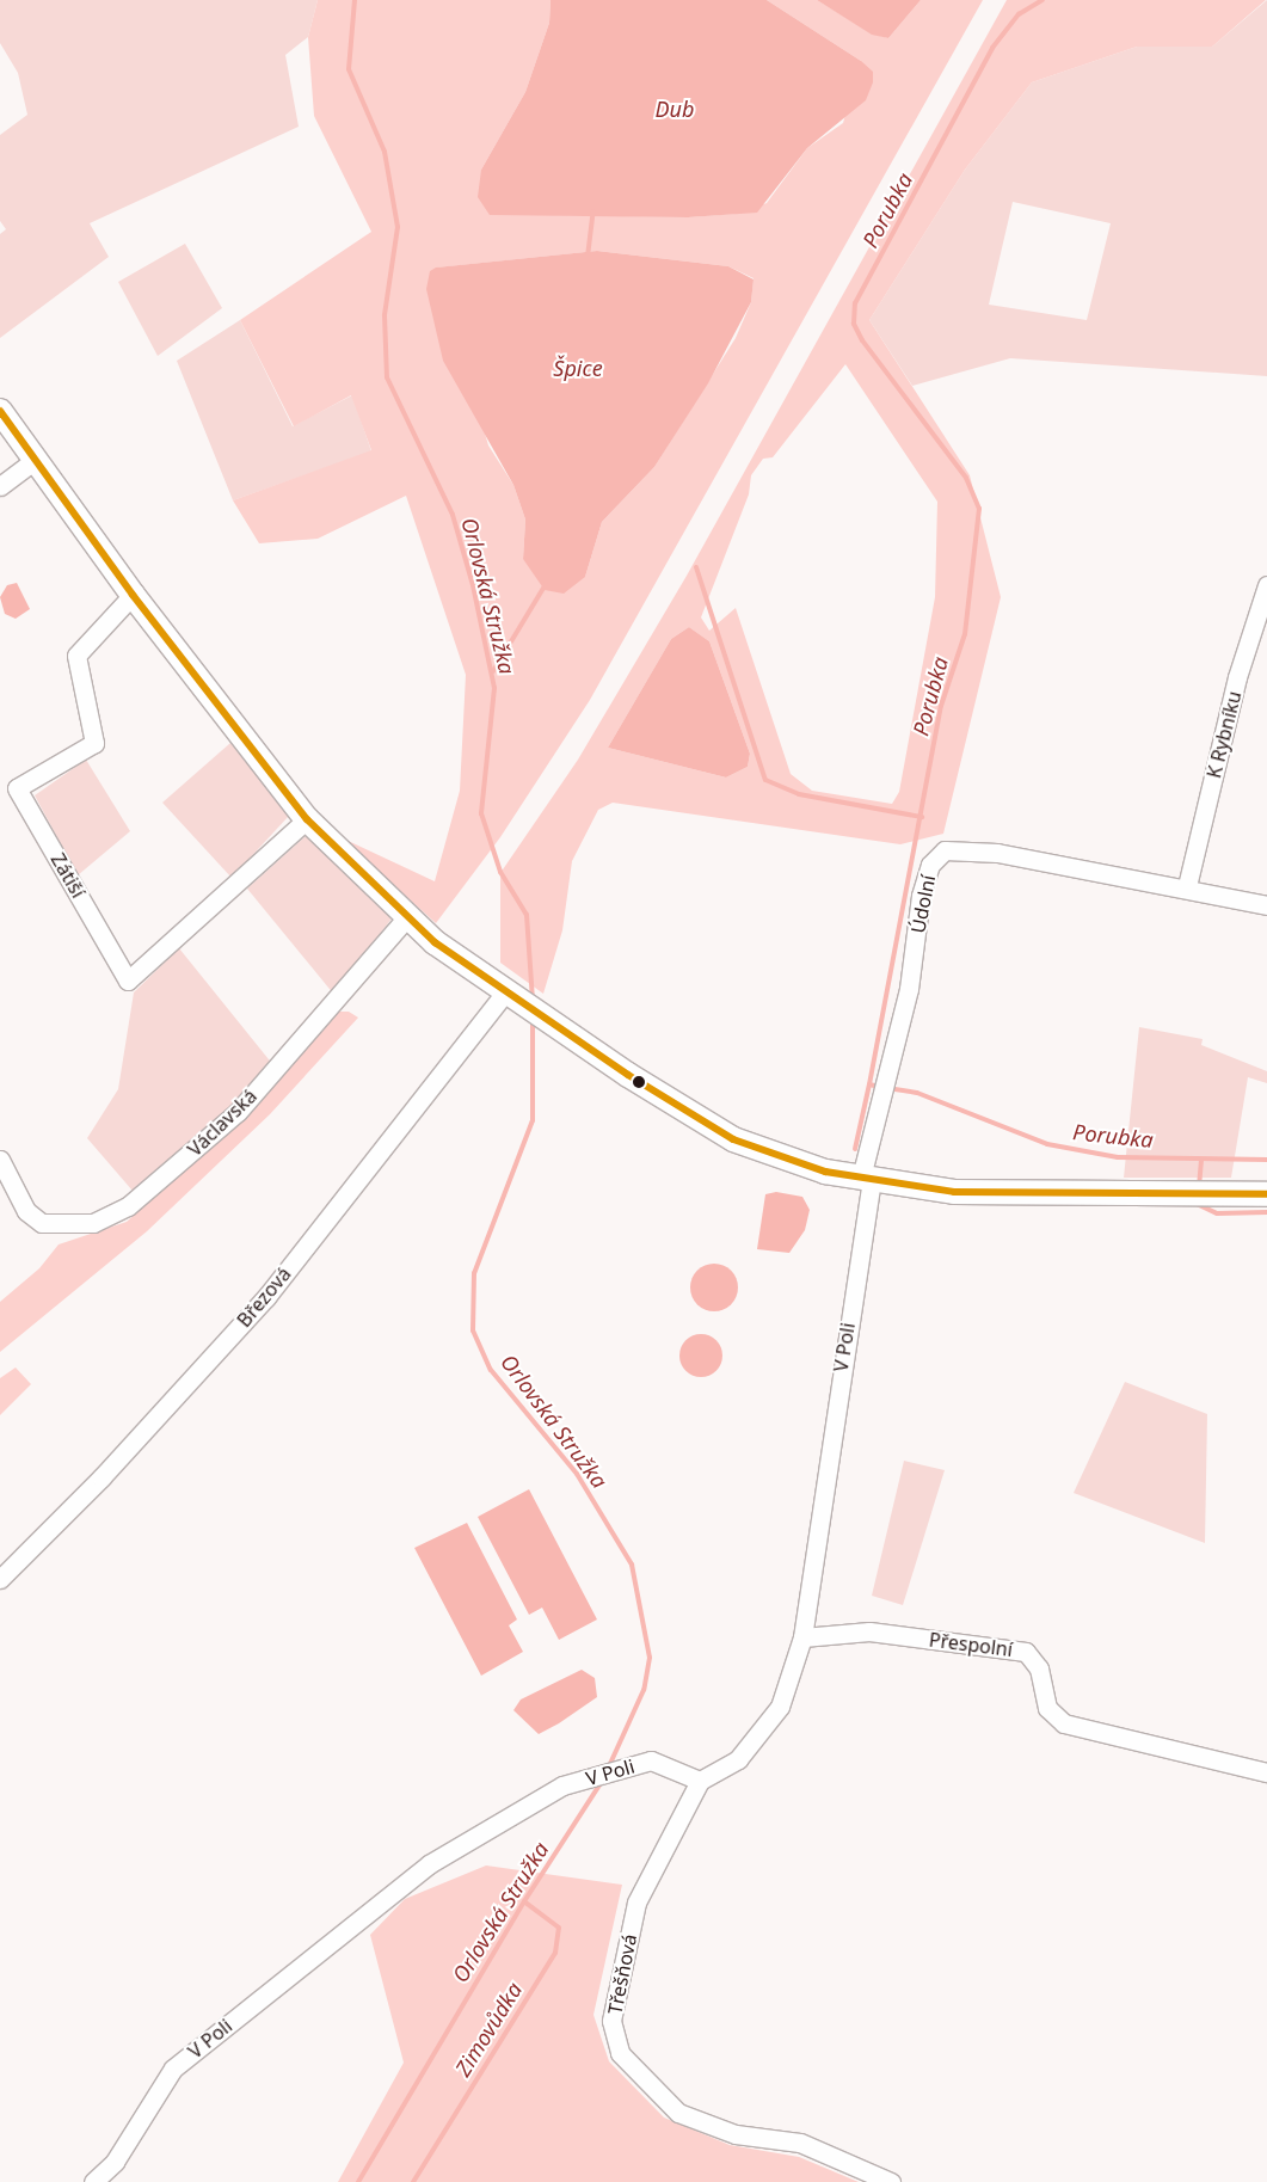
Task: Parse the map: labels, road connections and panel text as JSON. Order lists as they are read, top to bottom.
{
  "streets": {
    "street": [
      "K Rybníku",
      "Zátiší",
      "Údolní",
      "Václavská",
      "Březová",
      "V Poli",
      "Přespolní",
      "Třešňová"
    ]
  },
  "crossings": [
    ["K Rybníku", "Údolní"],
    ["Údolní", "V Poli"],
    ["V Poli", "Přespolní"],
    ["V Poli", "Třešňová"]
  ],
  "water": [
    "Dub",
    "Porubka",
    "Špice",
    "Orlovská Stružka",
    "Zimovůdka"
  ]
}
